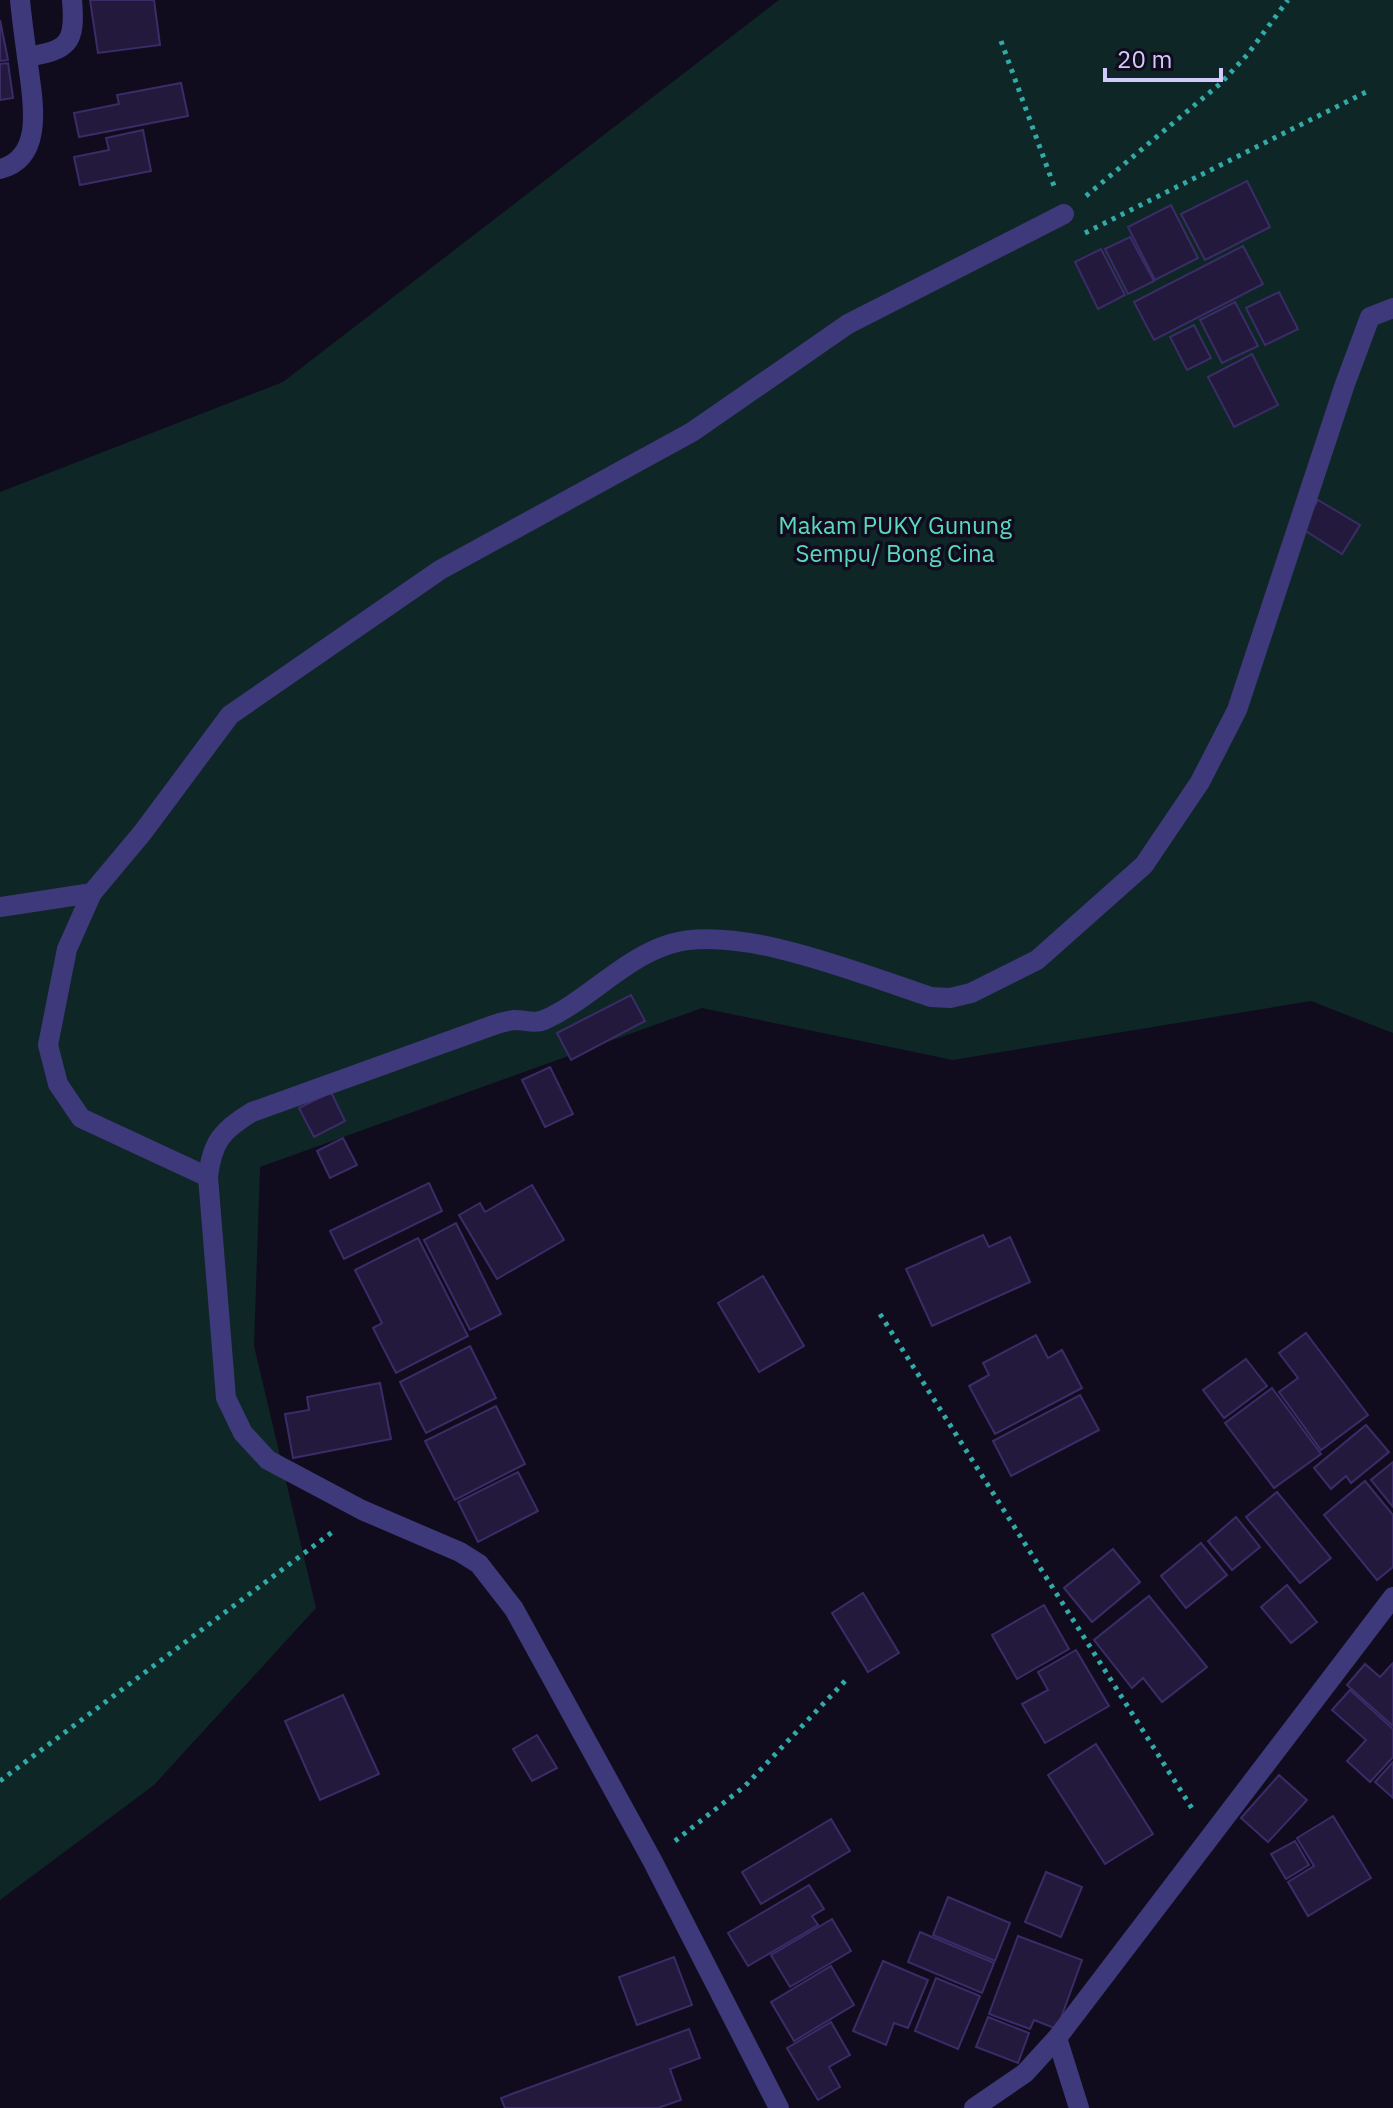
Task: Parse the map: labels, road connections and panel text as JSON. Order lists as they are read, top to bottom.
{
  "parks": ["Makam PUKY Gunung Sempu/ Bong Cina"],
  "scale_bar": "20 m"
}
